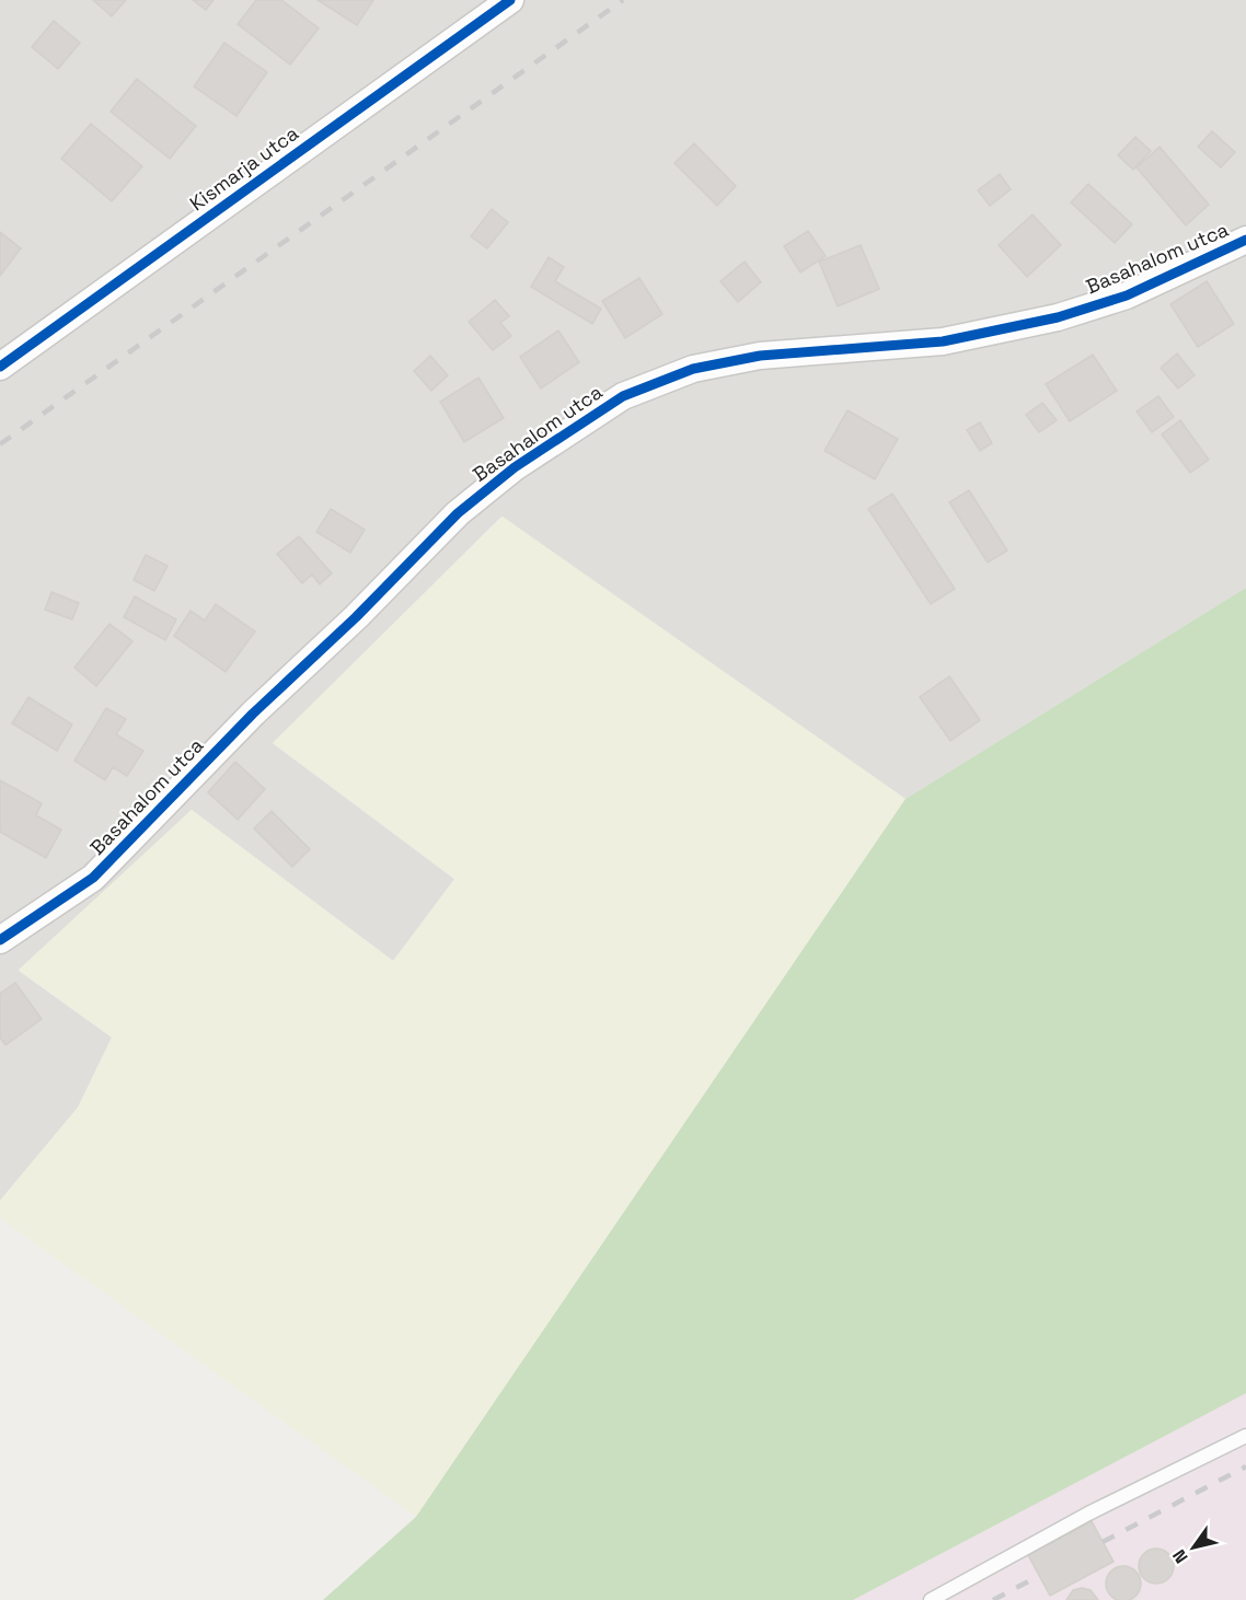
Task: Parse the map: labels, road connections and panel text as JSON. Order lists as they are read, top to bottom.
{
  "streets": {
    "street": ["Kismarja utca", "Basahalom utca"]
  },
  "north": "bottom left"
}
